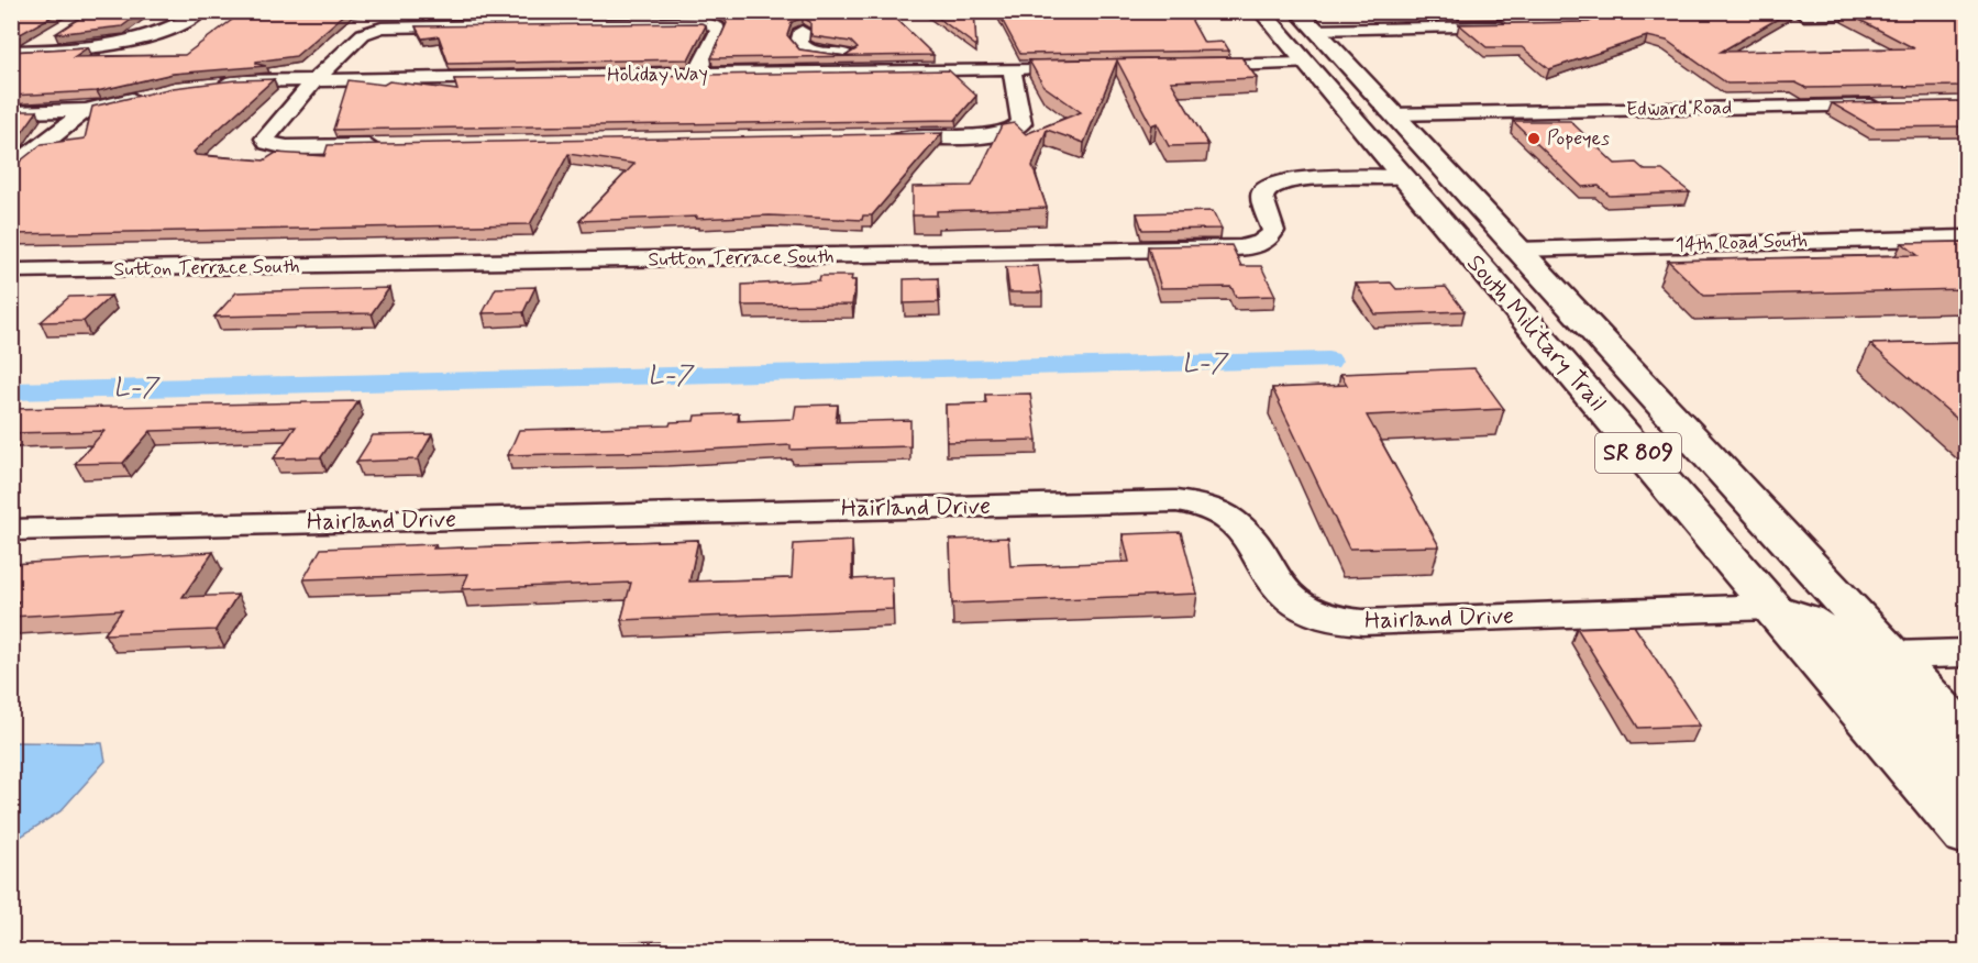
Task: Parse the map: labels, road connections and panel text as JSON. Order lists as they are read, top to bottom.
{
  "streets": {
    "main road": ["South Military Trail", "SR 809"],
    "street": [
      "Holiday Way",
      "Edward Road",
      "14th Road South",
      "Sutton Terrace South",
      "Hairland Drive"
    ]
  },
  "crossings": [
    ["Edward Road", "South Military Trail"],
    ["14th Road South", "South Military Trail"],
    ["Sutton Terrace South", "South Military Trail"],
    ["South Military Trail", "Hairland Drive"]
  ],
  "water": ["L-7"],
  "places": ["Popeyes"]
}
